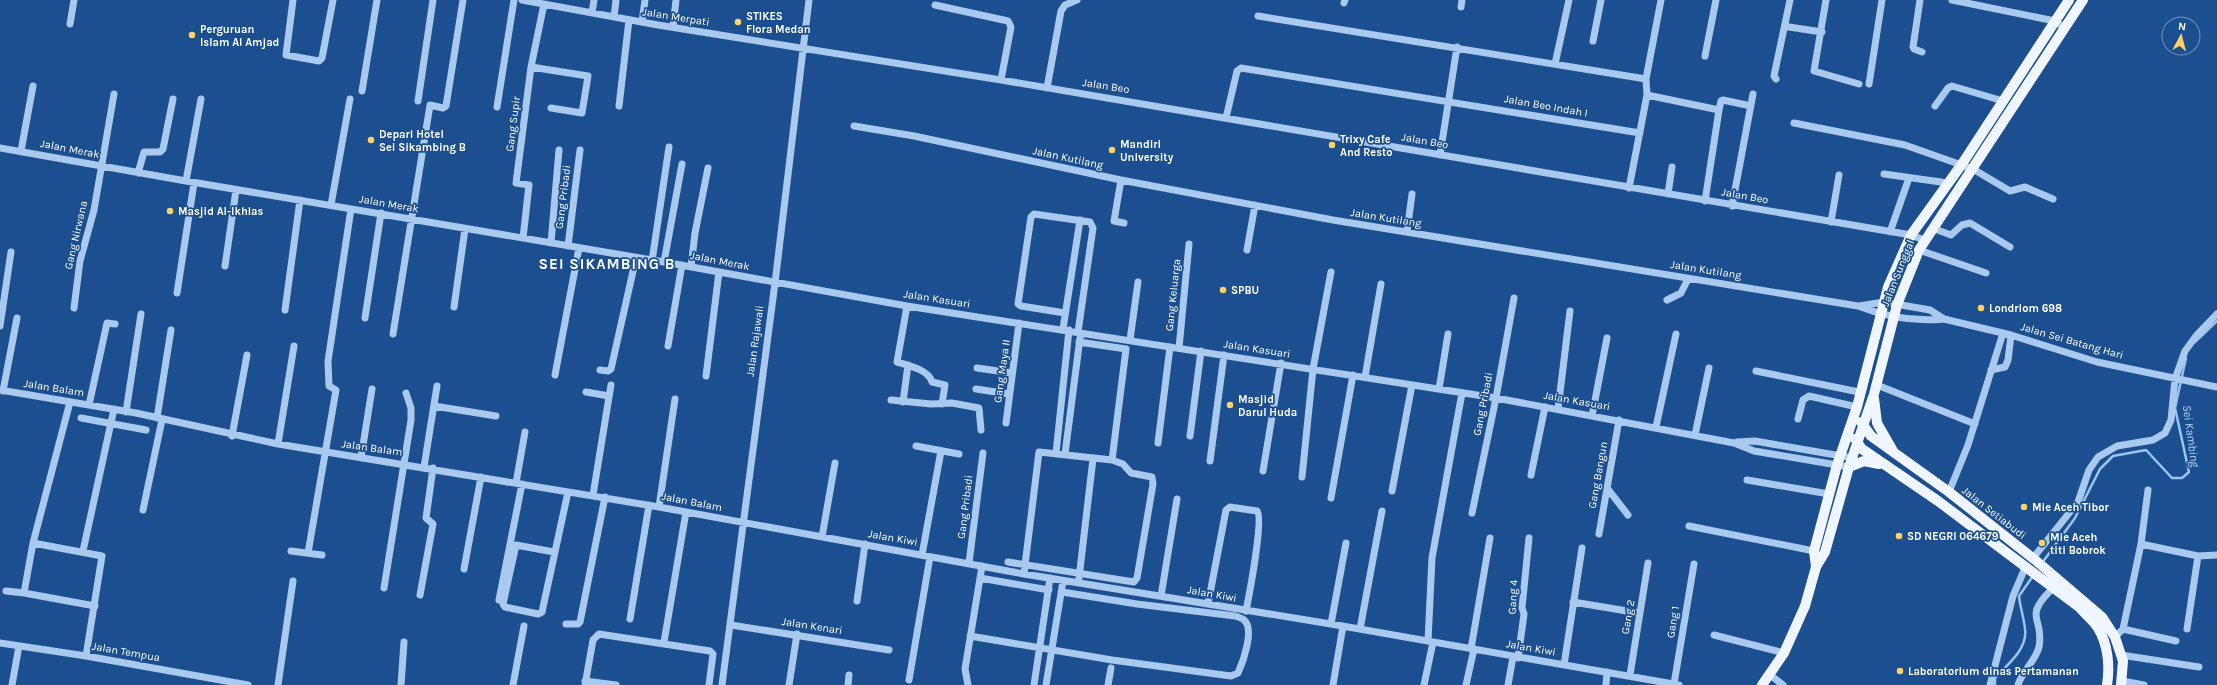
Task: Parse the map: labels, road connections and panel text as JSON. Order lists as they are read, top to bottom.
{
  "streets": {
    "main road": ["Jalan Sunggal", "Jalan Setiabudi"],
    "street": [
      "Jalan Merpati",
      "Jalan Beo",
      "Jalan Beo Indah I",
      "Gang Supir",
      "Jalan Merak",
      "Jalan Kutilang",
      "Gang Pribadi",
      "Gang Nirwana",
      "Gang Keluarga",
      "Jalan Kasuari",
      "Jalan Rajawali",
      "Jalan Sei Batang Hari",
      "Gang Maya II",
      "Jalan Balam",
      "Gang Bangun",
      "Jalan Kiwi",
      "Gang 4",
      "Gang 2",
      "Gang 1",
      "Jalan Kenari",
      "Jalan Tempua"
    ]
  },
  "crossings": [
    ["Jalan Merpati", "Jalan Beo"],
    ["Jalan Merpati", "Gang Supir"],
    ["Jalan Merpati", "Jalan Rajawali"],
    ["Jalan Beo", "Jalan Beo Indah I"],
    ["Jalan Beo", "Jalan Sunggal"],
    ["Jalan Beo", "Jalan Rajawali"],
    ["Gang Supir", "Jalan Merak"],
    ["Jalan Merak", "Gang Pribadi"],
    ["Jalan Merak", "Gang Nirwana"],
    ["Jalan Merak", "Jalan Kasuari"],
    ["Jalan Merak", "Jalan Rajawali"],
    ["Jalan Kutilang", "Jalan Sunggal"],
    ["Jalan Kutilang", "Jalan Sei Batang Hari"],
    ["Gang Pribadi", "Jalan Kasuari"],
    ["Gang Pribadi", "Jalan Kiwi"],
    ["Jalan Sunggal", "Jalan Kasuari"],
    ["Jalan Sunggal", "Jalan Sei Batang Hari"],
    ["Jalan Sunggal", "Jalan Setiabudi"],
    ["Gang Keluarga", "Jalan Kasuari"],
    ["Jalan Kasuari", "Jalan Rajawali"],
    ["Jalan Kasuari", "Gang Maya II"],
    ["Jalan Kasuari", "Gang Bangun"],
    ["Jalan Rajawali", "Jalan Balam"],
    ["Jalan Rajawali", "Jalan Kiwi"],
    ["Jalan Rajawali", "Jalan Kenari"],
    ["Jalan Balam", "Jalan Kiwi"],
    ["Jalan Kiwi", "Gang 4"],
    ["Jalan Kiwi", "Gang 2"],
    ["Jalan Kiwi", "Gang 1"]
  ],
  "districts": ["SEI SIKAMBING B"],
  "water": ["Sei Kambing"],
  "places": [
    "STIKES Flora Medan",
    "Perguruan Islam Al Amjad",
    "Depari Hotel Sei Sikambing B",
    "Trixy Cafe And Resto",
    "Mandiri University",
    "Masjid Al-Ikhlas",
    "SPBU",
    "Londriom 698",
    "Masjid Darul Huda",
    "Mie Aceh Tibor",
    "SD NEGRI 064679",
    "Mie Aceh titi Bobrok",
    "Laboratorium dinas Pertamanan"
  ],
  "north": "top"
}
